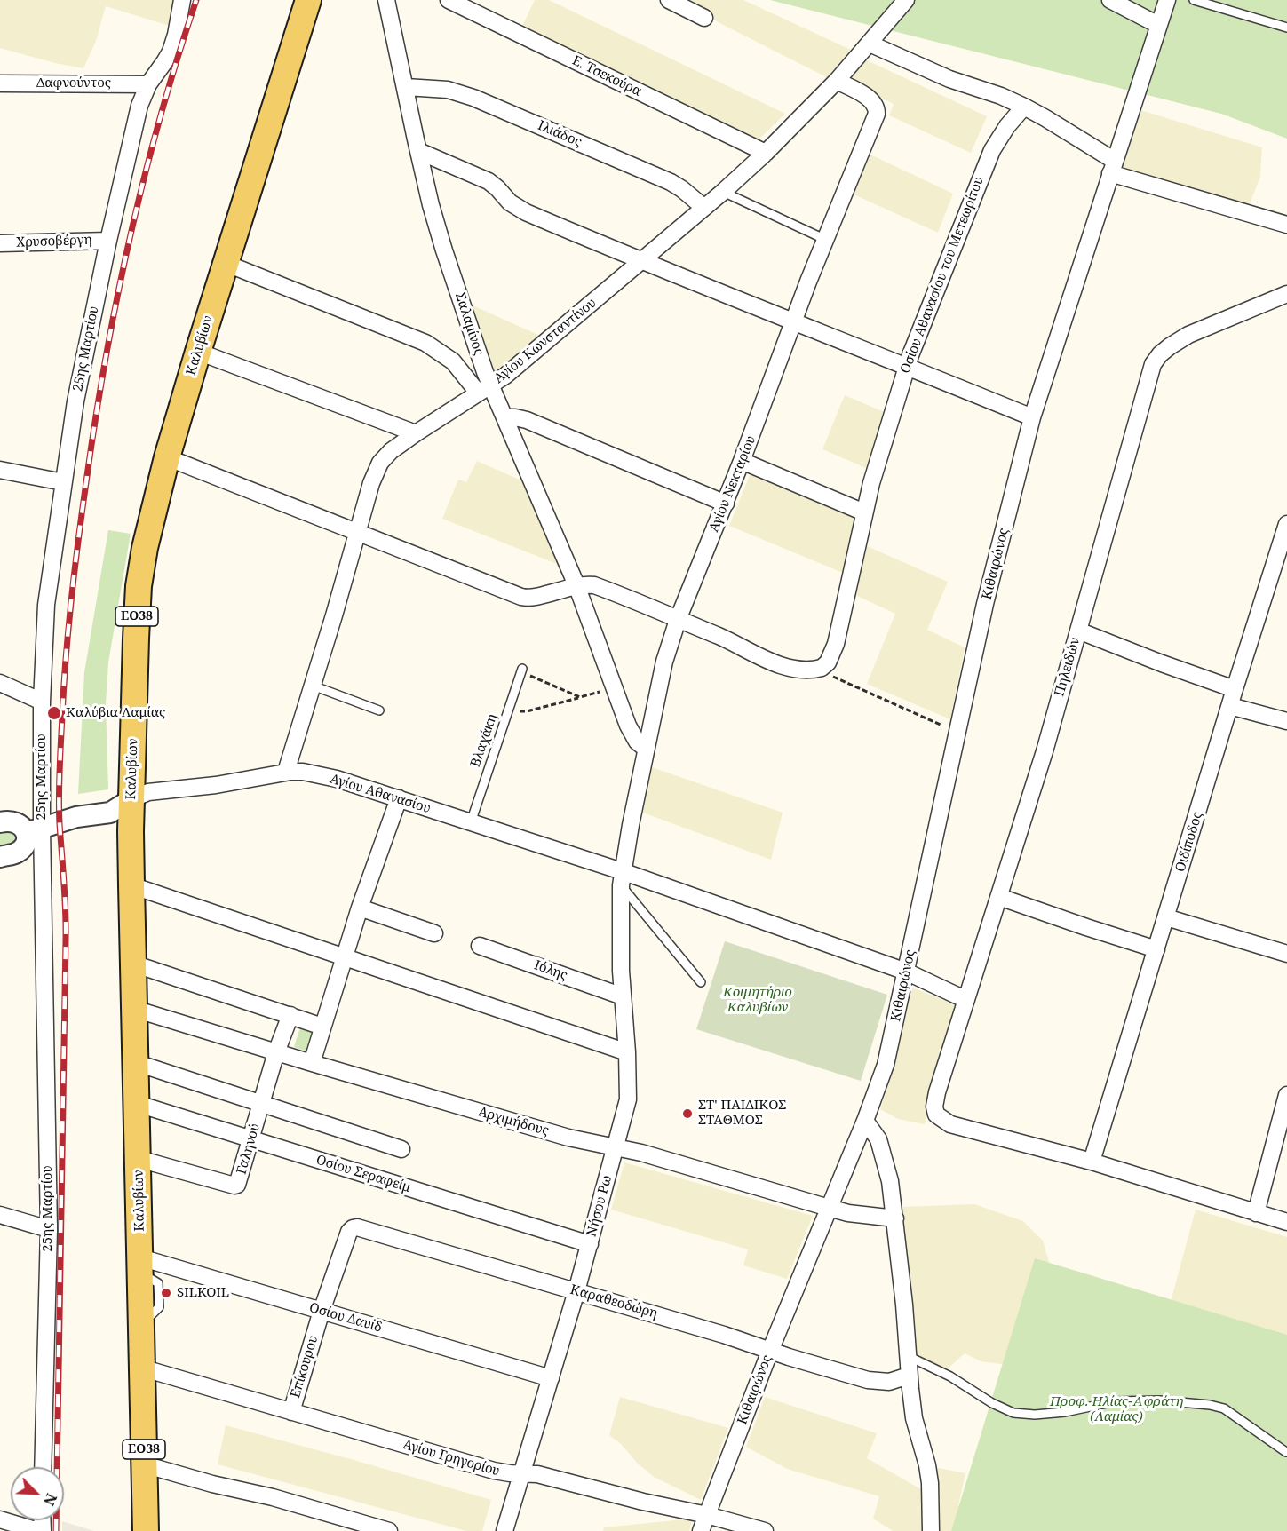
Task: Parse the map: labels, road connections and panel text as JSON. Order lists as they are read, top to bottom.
{
  "streets": {
    "main road": ["Καλυβίων", "ΕΟ38"],
    "street": [
      "Ε. Τσεκούρα",
      "Δαφνούντος",
      "Ιλιάδος",
      "Χρυσοβέργη",
      "Οσίου Αθανασίου του Μετεωρίτου",
      "Σαλαμίνος",
      "Αγίου Κωνσταντίνου",
      "25ης Μαρτίου",
      "Αγίου Νεκταρίου",
      "Κιθαιρώνος",
      "Πηλειδών",
      "Αγίου Αθανασίου",
      "Οιδίποδος",
      "Ιόλης",
      "Αρχιμήδους",
      "Γαληνού",
      "Οσίου Σεραφείμ",
      "Νήσου Ρω",
      "Καραθεοδώρη",
      "Οσίου Δαυίδ",
      "Επίκουρου",
      "Αγίου Γρηγορίου"
    ],
    "lane": ["Βλαχάκη"]
  },
  "crossings": [
    ["Ε. Τσεκούρα", "Αγίου Κωνσταντίνου"],
    ["Δαφνούντος", "25ης Μαρτίου"],
    ["Ιλιάδος", "Σαλαμίνος"],
    ["Ιλιάδος", "Αγίου Κωνσταντίνου"],
    ["Χρυσοβέργη", "25ης Μαρτίου"],
    ["Σαλαμίνος", "Αγίου Κωνσταντίνου"],
    ["Σαλαμίνος", "Αγίου Νεκταρίου"],
    ["Αγίου Κωνσταντίνου", "Αγίου Νεκταρίου"],
    ["Αγίου Κωνσταντίνου", "Αγίου Αθανασίου"],
    ["Καλυβίων", "Αγίου Αθανασίου"],
    ["Καλυβίων", "Αρχιμήδους"],
    ["Καλυβίων", "Γαληνού"],
    ["Καλυβίων", "Οσίου Σεραφείμ"],
    ["Καλυβίων", "Οσίου Δαυίδ"],
    ["Καλυβίων", "Αγίου Γρηγορίου"],
    ["Αγίου Νεκταρίου", "Αγίου Αθανασίου"],
    ["Αγίου Νεκταρίου", "Νήσου Ρω"],
    ["Κιθαιρώνος", "Αγίου Αθανασίου"],
    ["Κιθαιρώνος", "Αρχιμήδους"],
    ["Κιθαιρώνος", "Καραθεοδώρη"],
    ["Κιθαιρώνος", "Αγίου Γρηγορίου"],
    ["Πηλειδών", "Αγίου Αθανασίου"],
    ["Πηλειδών", "Οιδίποδος"],
    ["Βλαχάκη", "Αγίου Αθανασίου"],
    ["Αγίου Αθανασίου", "Νήσου Ρω"],
    ["Ιόλης", "Νήσου Ρω"],
    ["Αρχιμήδους", "Γαληνού"],
    ["Αρχιμήδους", "Νήσου Ρω"],
    ["Γαληνού", "Οσίου Σεραφείμ"],
    ["Οσίου Σεραφείμ", "Νήσου Ρω"],
    ["Νήσου Ρω", "Καραθεοδώρη"],
    ["Νήσου Ρω", "Οσίου Δαυίδ"],
    ["Νήσου Ρω", "Αγίου Γρηγορίου"],
    ["Καραθεοδώρη", "Επίκουρου"],
    ["Οσίου Δαυίδ", "Επίκουρου"],
    ["Επίκουρου", "Αγίου Γρηγορίου"]
  ],
  "parks": ["Κοιμητήριο Καλυβίων", "Προφ. Ηλίας-Αφράτη (Λαμίας)"],
  "places": ["Καλύβια Λαμίας", "ΣΤ' ΠΑΙΔΙΚΟΣ ΣΤΑΘΜΟΣ", "SILKOIL"],
  "north": "bottom right"
}
